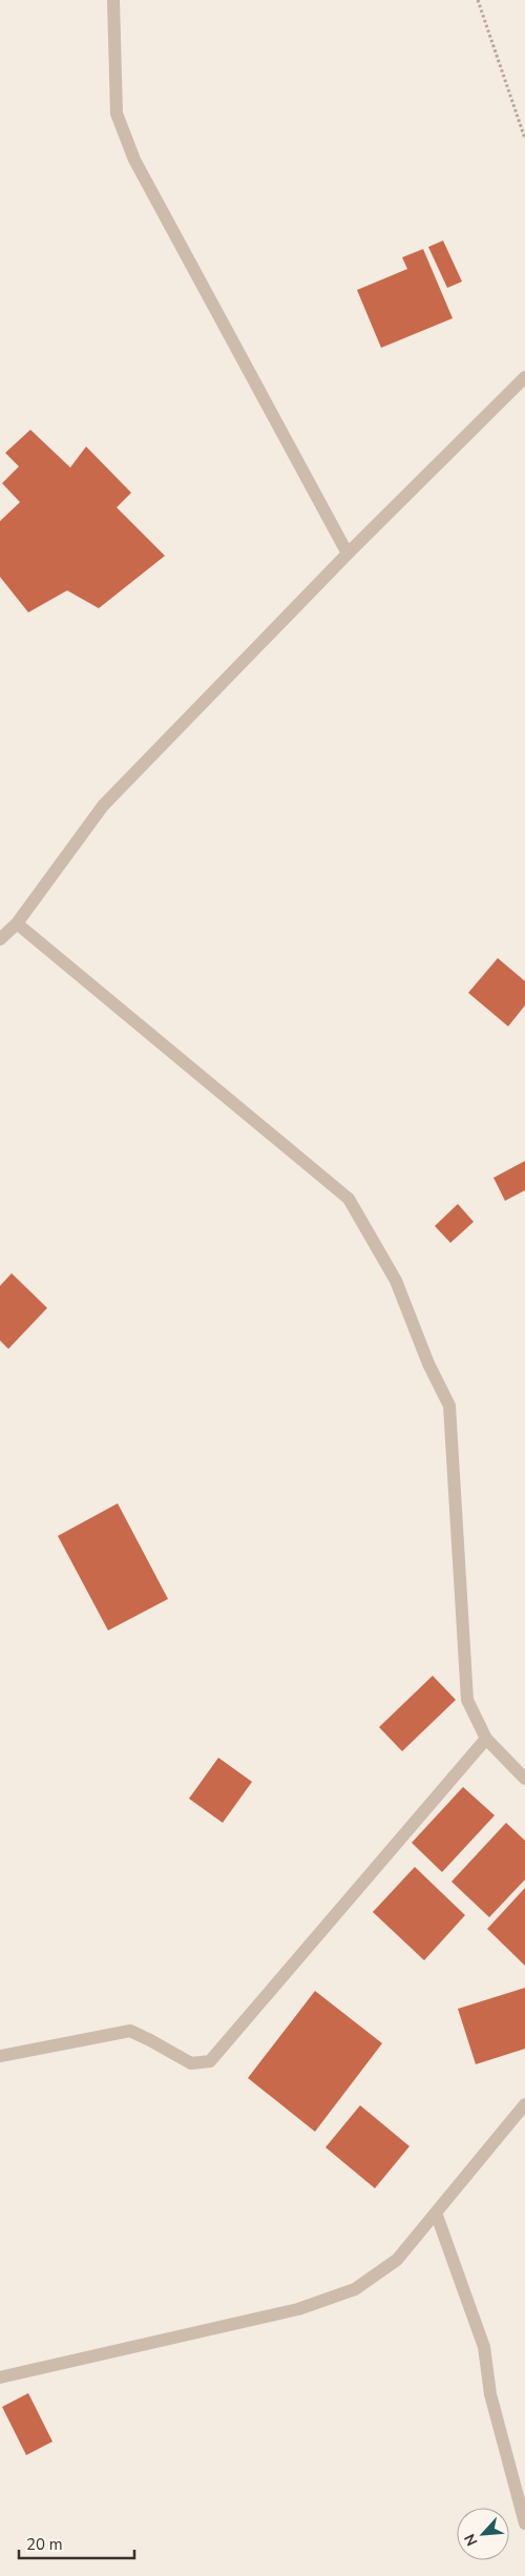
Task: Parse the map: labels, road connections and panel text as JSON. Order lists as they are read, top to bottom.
{
  "scale_bar": "20 m",
  "north": "bottom left"
}
